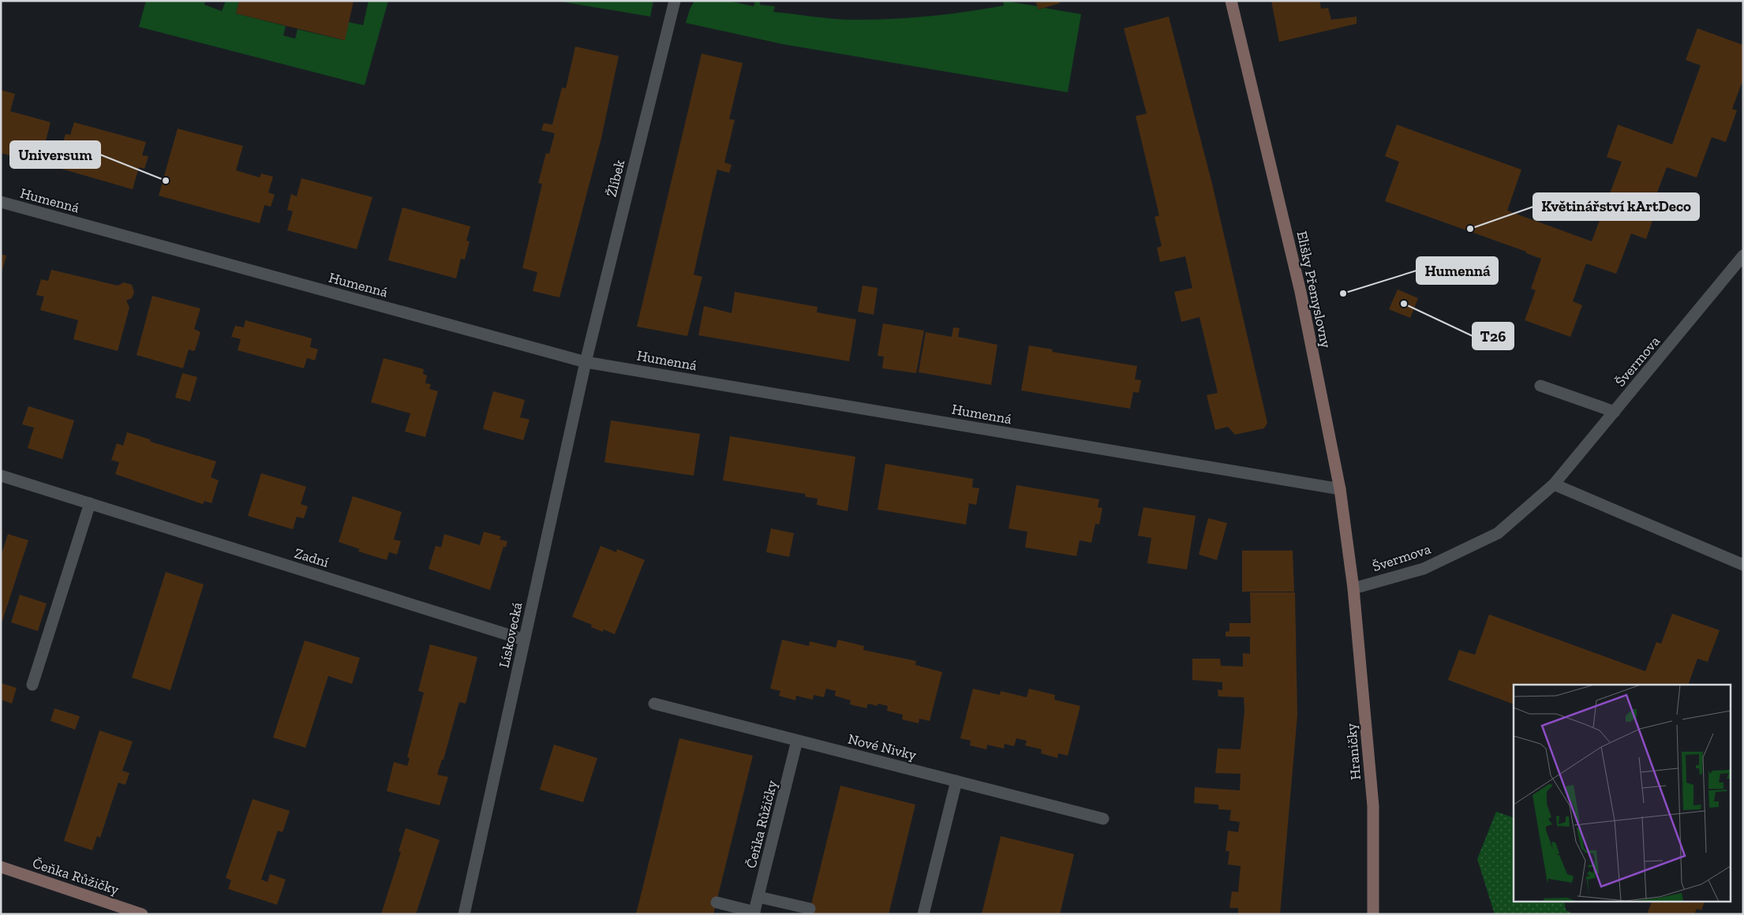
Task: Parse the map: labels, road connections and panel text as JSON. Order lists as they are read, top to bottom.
{
  "streets": {
    "street": [
      "Žlíbek",
      "Humenná",
      "Elišky Přemyslovny",
      "Švermova",
      "Zadní",
      "Lískovecká",
      "Nové Nivky",
      "Hraničky",
      "Čeňka Růžičky"
    ]
  },
  "crossings": [
    ["Žlíbek", "Humenná"],
    ["Žlíbek", "Lískovecká"],
    ["Humenná", "Elišky Přemyslovny"],
    ["Humenná", "Lískovecká"],
    ["Elišky Přemyslovny", "Švermova"],
    ["Elišky Přemyslovny", "Hraničky"],
    ["Švermova", "Hraničky"],
    ["Zadní", "Lískovecká"],
    ["Nové Nivky", "Čeňka Růžičky"]
  ],
  "places": [
    "Universum",
    "Květinářství kArtDeco",
    "Humenná",
    "T26"
  ]
}
